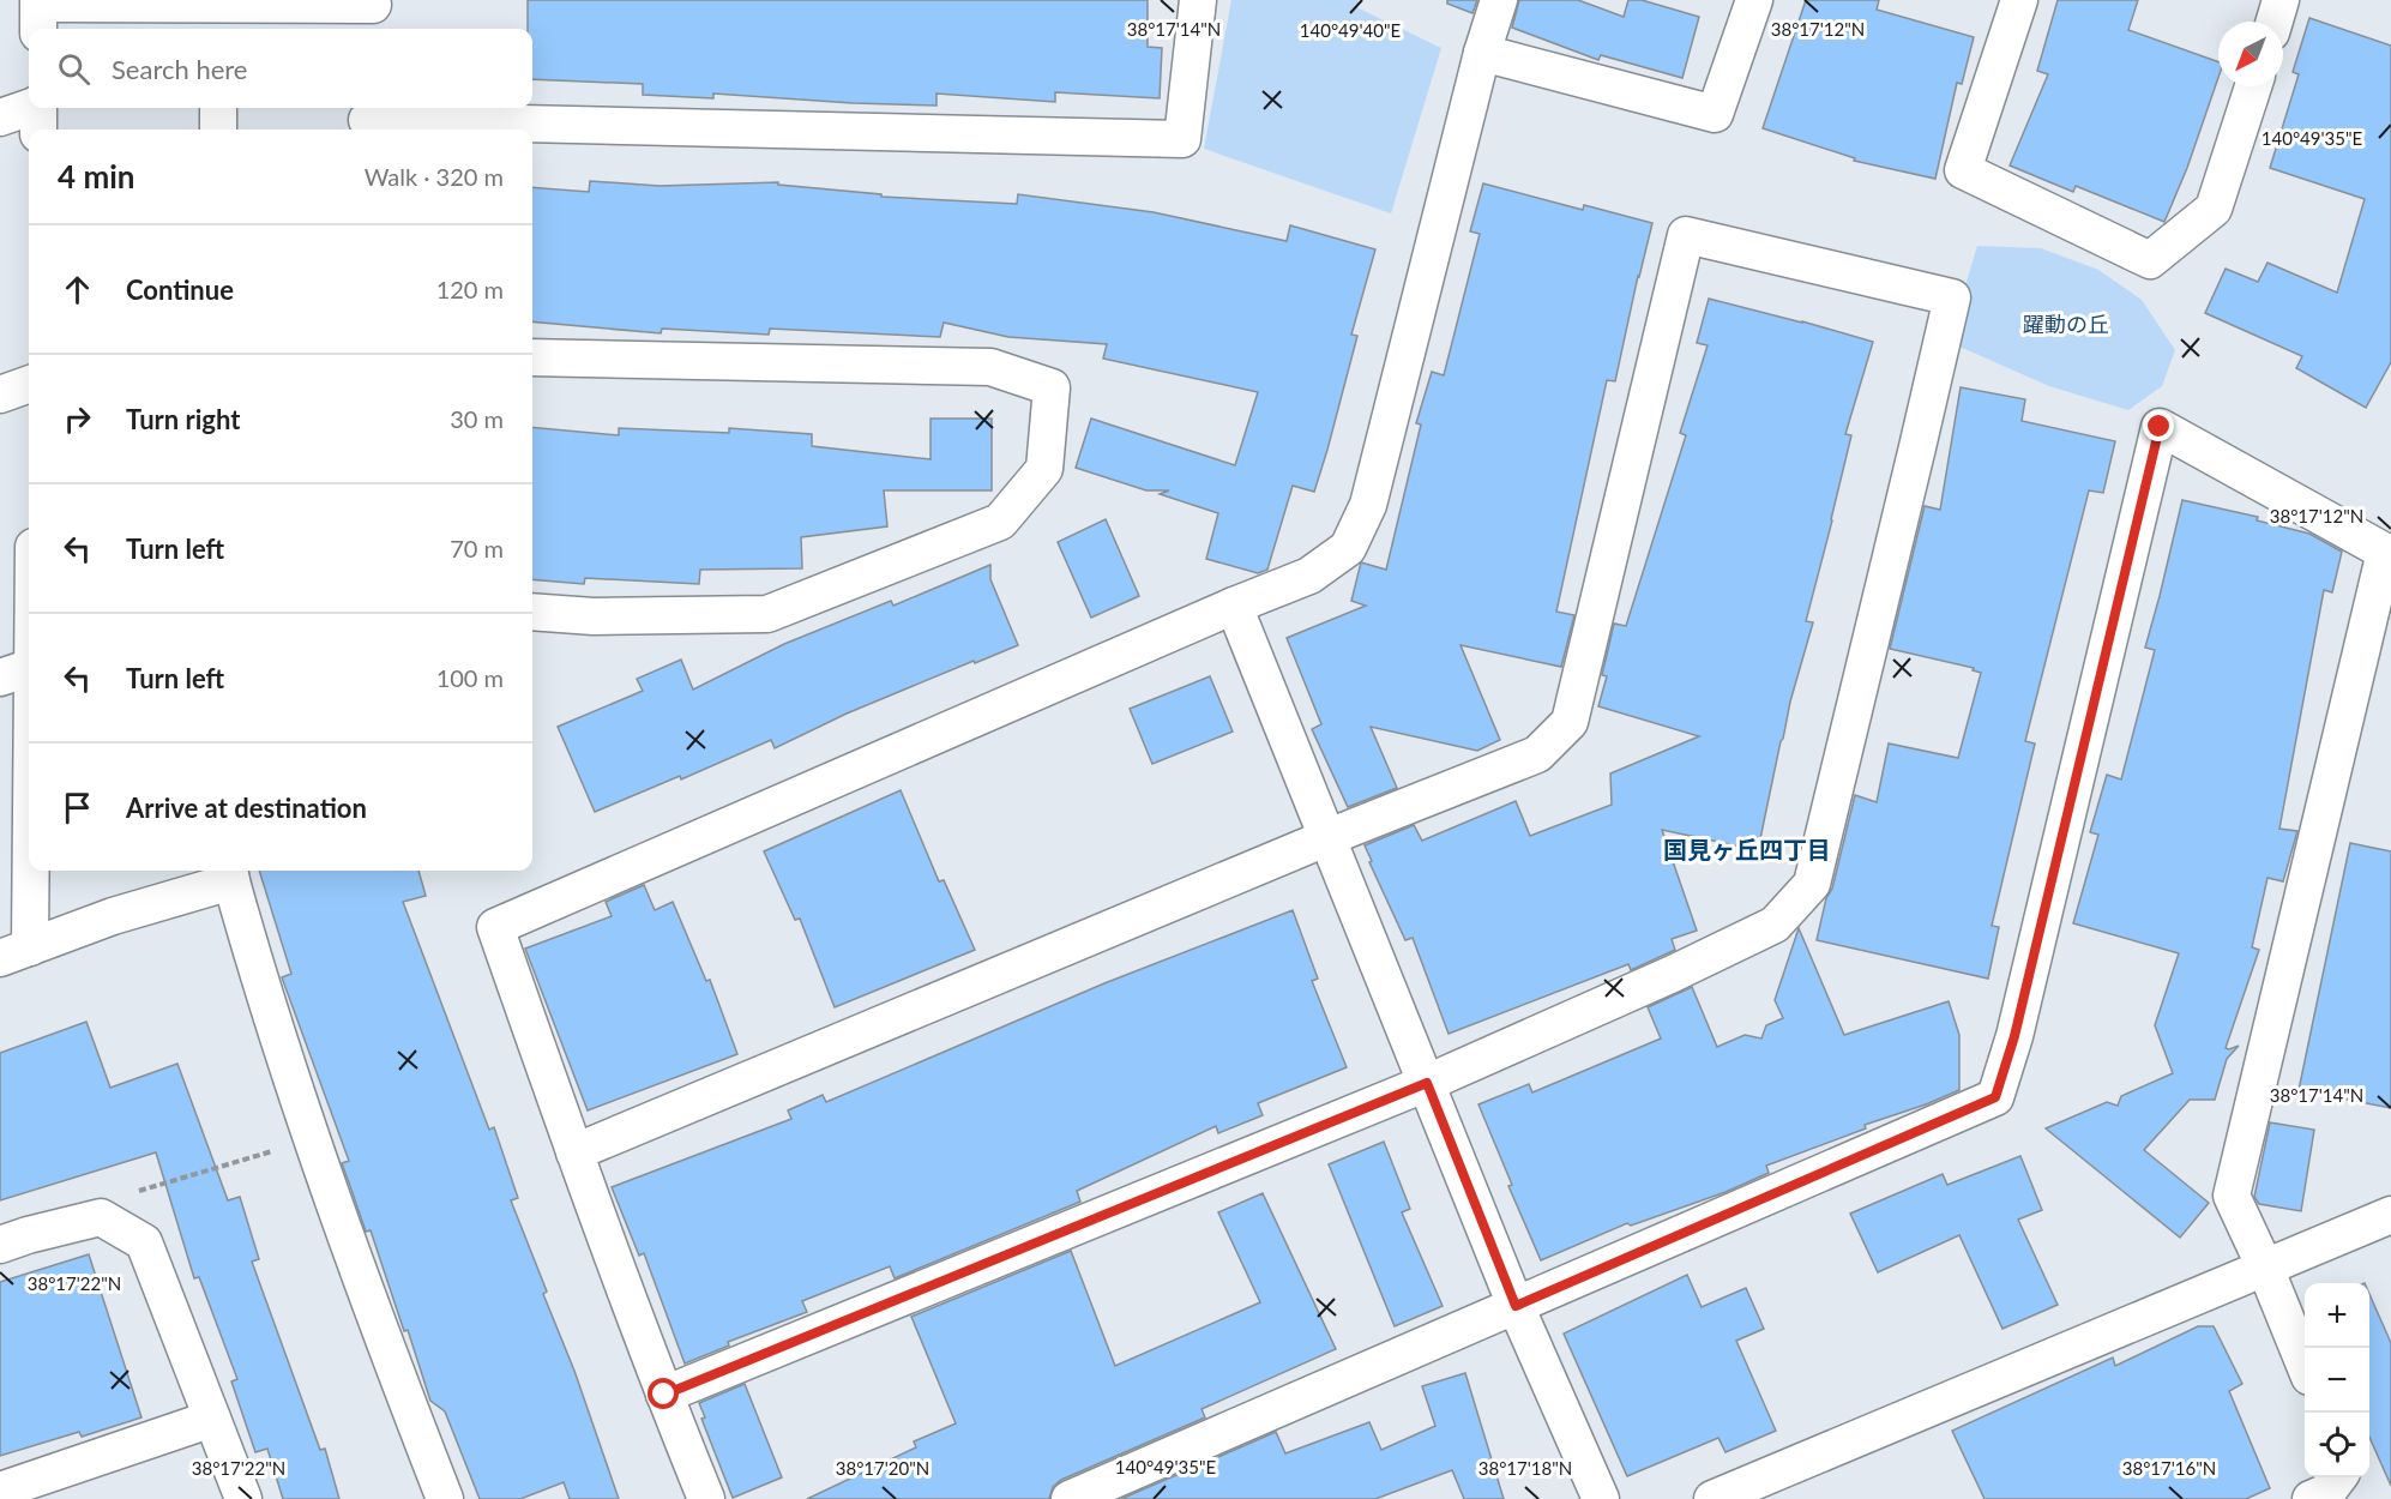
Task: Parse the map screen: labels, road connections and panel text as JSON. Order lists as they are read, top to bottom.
{
  "districts": ["国見ヶ丘四丁目"],
  "parks": ["躍動の丘"],
  "north": "bottom left",
  "page": {
    "search": "Search here",
    "heading": ["4 min", "Walk · 320 m"],
    "list": [
      ["Continue", "120 m"],
      ["Turn right", "30 m"],
      ["Turn left", "70 m"],
      ["Turn left", "100 m"],
      "Arrive at destination"
    ],
    "map_buttons": ["+", "−"]
  },
  "coordinates": [
    "38°17'12\"N",
    "38°17'14\"N",
    "140°49'40\"E",
    "140°49'35\"E",
    "38°17'22\"N",
    "38°17'20\"N",
    "38°17'18\"N",
    "38°17'16\"N"
  ]
}
